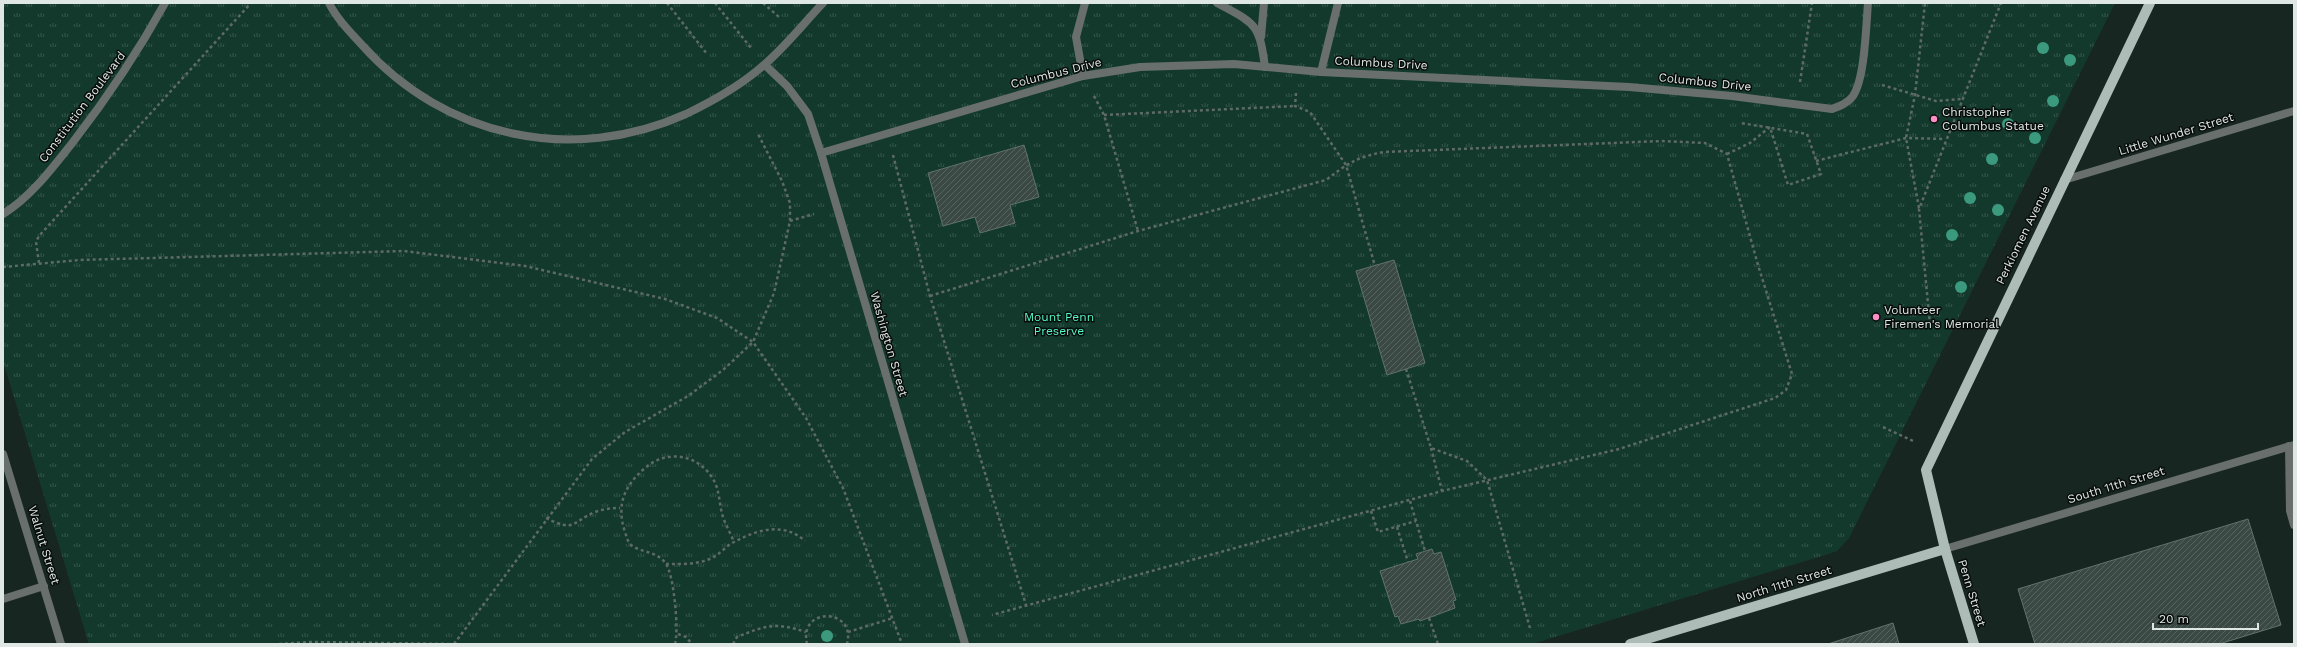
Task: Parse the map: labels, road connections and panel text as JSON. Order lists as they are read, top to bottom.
{
  "streets": {
    "main road": ["Perkiomen Avenue", "North 11th Street", "Penn Street"],
    "street": [
      "Columbus Drive",
      "Constitution Boulevard",
      "Little Wunder Street",
      "Washington Street",
      "South 11th Street",
      "Walnut Street"
    ]
  },
  "crossings": [
    ["Columbus Drive", "Washington Street"],
    ["Little Wunder Street", "Perkiomen Avenue"],
    ["Perkiomen Avenue", "South 11th Street"],
    ["Perkiomen Avenue", "North 11th Street"],
    ["Perkiomen Avenue", "Penn Street"],
    ["South 11th Street", "North 11th Street"],
    ["South 11th Street", "Penn Street"],
    ["North 11th Street", "Penn Street"]
  ],
  "parks": ["Mount Penn Preserve"],
  "places": ["Christopher Columbus Statue", "Volunteer Firemen's Memorial"],
  "scale_bar": "20 m"
}
